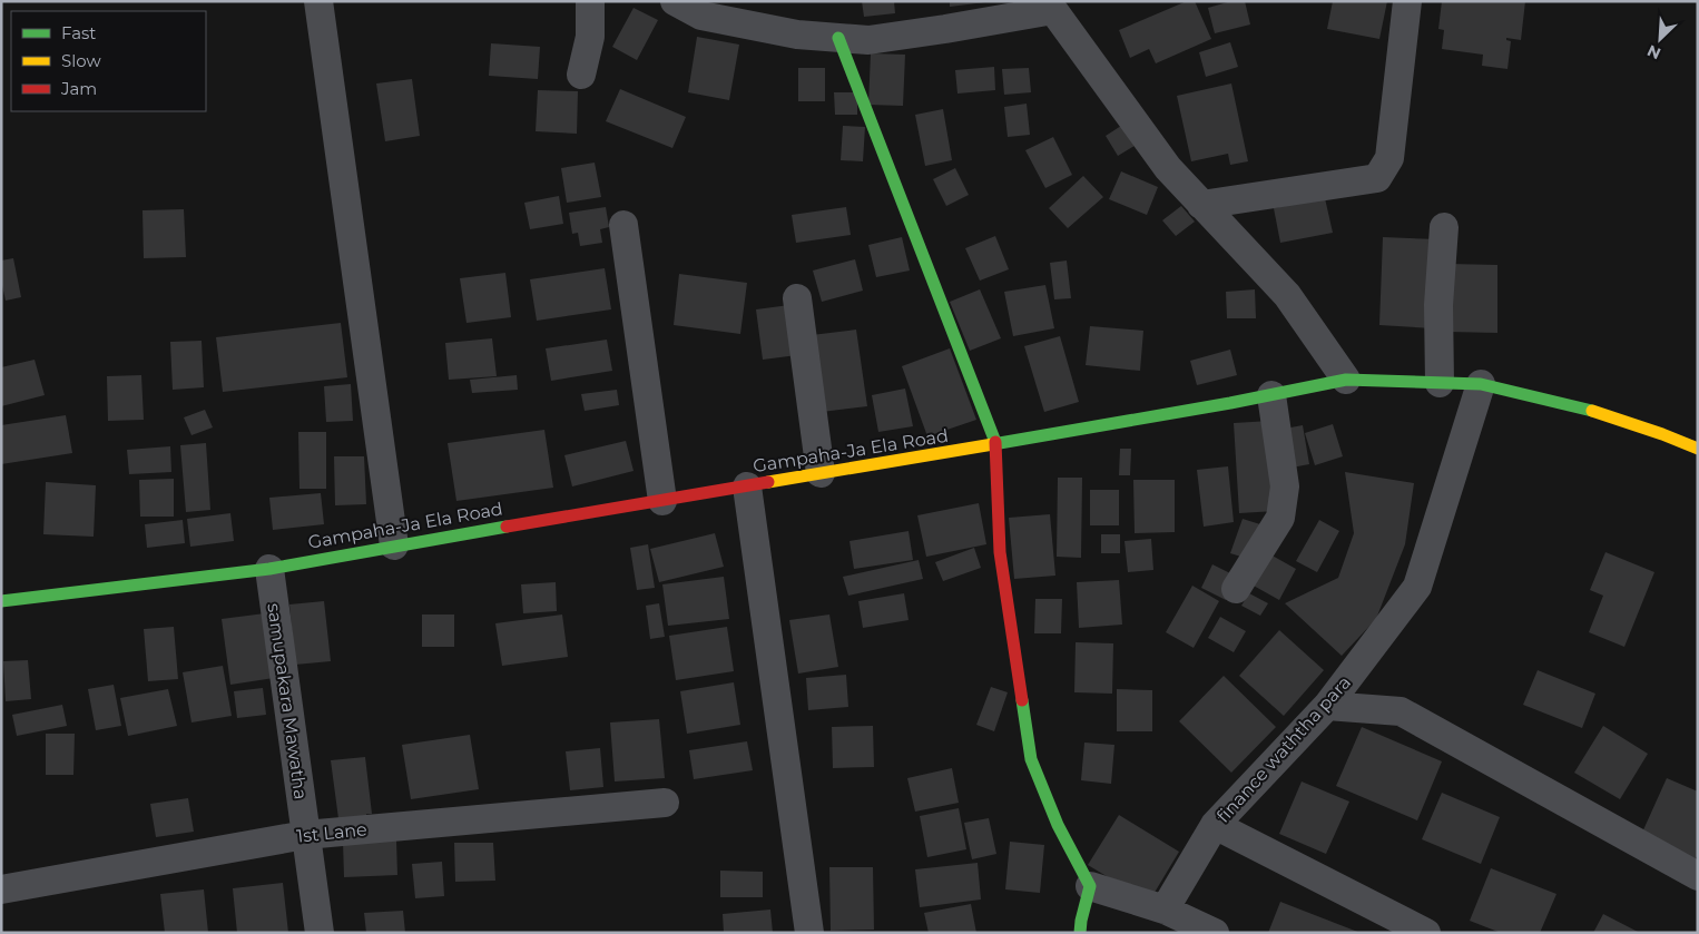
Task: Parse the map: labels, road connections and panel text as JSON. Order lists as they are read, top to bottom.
{
  "streets": {
    "main road": ["Gampaha-Ja Ela Road"],
    "street": ["samupakara Mawatha", "finance waththa para", "1st Lane"]
  },
  "crossings": [
    ["Gampaha-Ja Ela Road", "samupakara Mawatha"],
    ["Gampaha-Ja Ela Road", "finance waththa para"],
    ["samupakara Mawatha", "1st Lane"]
  ],
  "legend": ["Fast", "Slow", "Jam"],
  "north": "bottom left"
}
